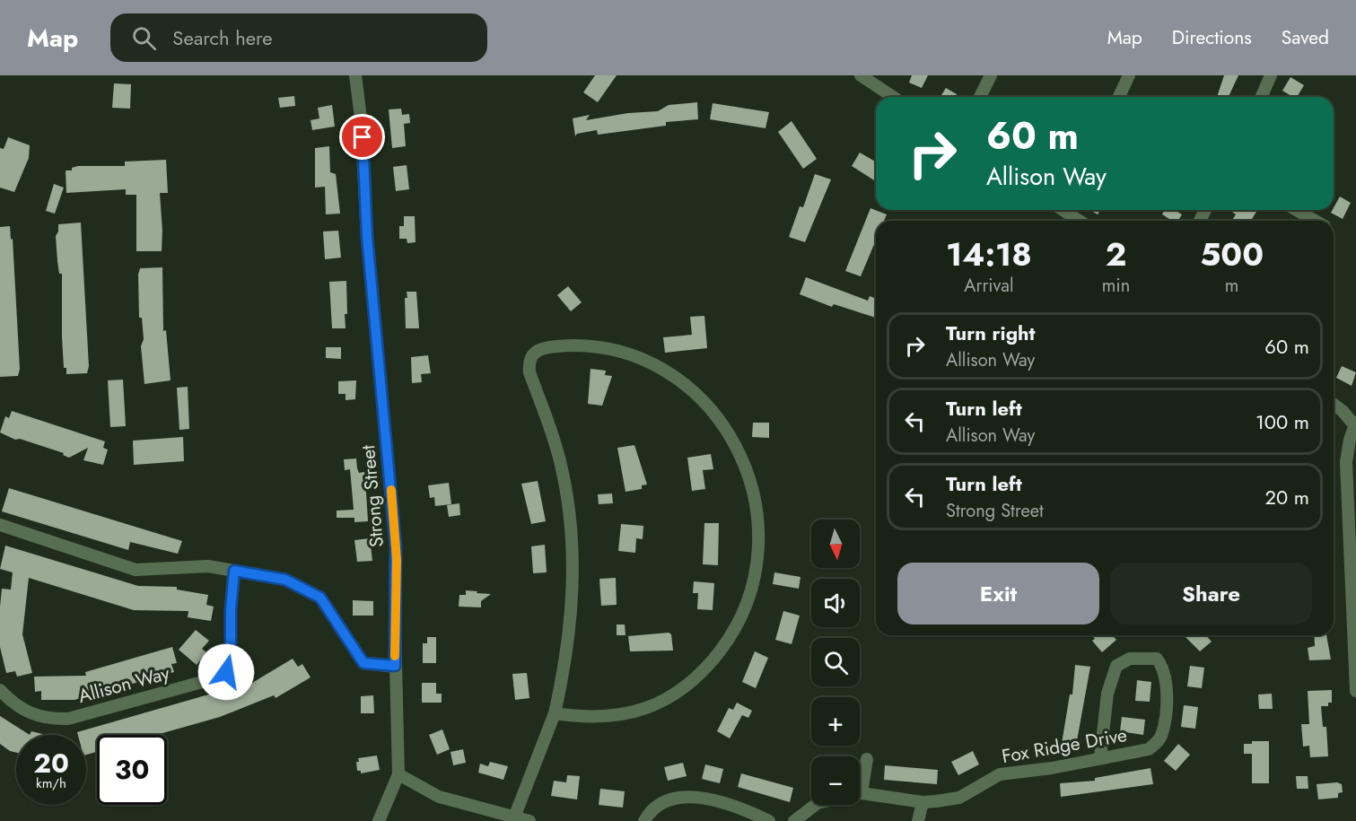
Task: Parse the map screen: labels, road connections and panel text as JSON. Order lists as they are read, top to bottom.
{
  "streets": {
    "street": ["Strong Street", "Allison Way", "Fox Ridge Drive"]
  },
  "north": "bottom",
  "page": {
    "header": "Map",
    "search": "Search here",
    "nav": ["Map", "Directions", "Saved"],
    "turn": ["60 m", "Allison Way"],
    "eta": [
      "14:18",
      "Arrival",
      "2",
      "min",
      "500",
      "m"
    ],
    "list": [
      {
        "name": "Turn right",
        "note": "Allison Way",
        "value": "60 m"
      },
      {
        "name": "Turn left",
        "note": "Allison Way",
        "value": "100 m"
      },
      {
        "name": "Turn left",
        "note": "Strong Street",
        "value": "20 m"
      }
    ],
    "map_buttons": ["+", "−"],
    "buttons": ["Exit", "Share"],
    "speed": "20 km/h",
    "limit": "30"
  }
}
